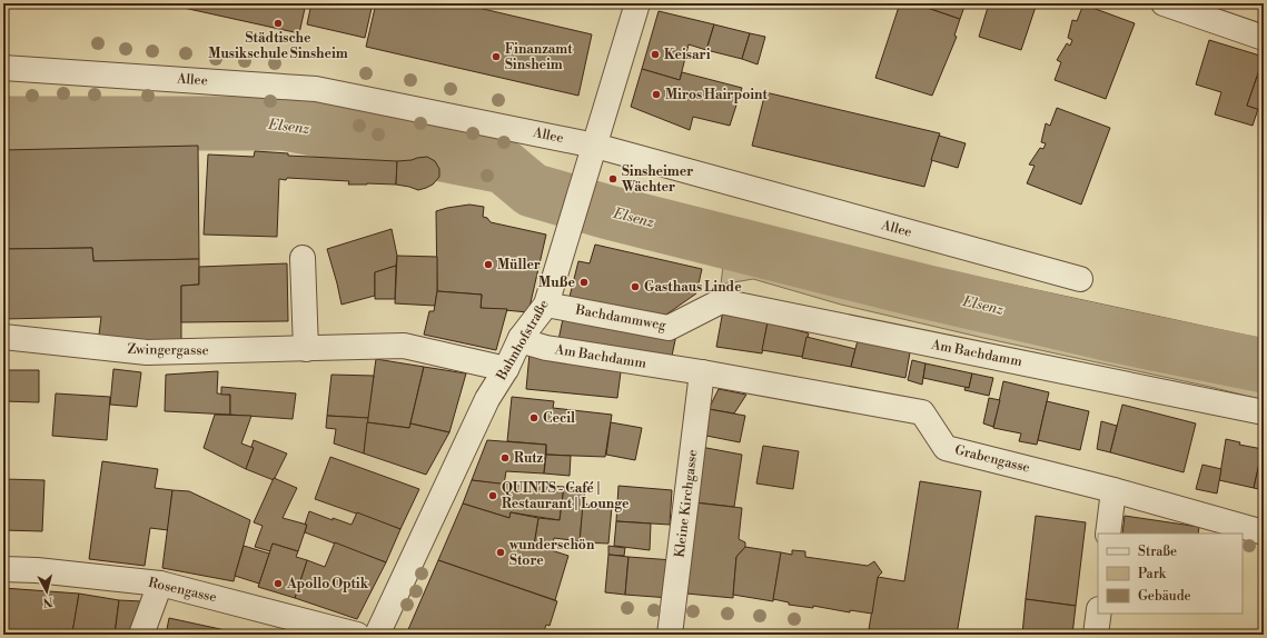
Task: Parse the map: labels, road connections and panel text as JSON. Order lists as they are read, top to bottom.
{
  "streets": {
    "street": [
      "Allee",
      "Bachdammweg",
      "Bahnhofstraße",
      "Zwingergasse",
      "Am Bachdamm",
      "Grabengasse",
      "Kleine Kirchgasse",
      "Rosengasse"
    ]
  },
  "crossings": [
    ["Allee", "Bahnhofstraße"],
    ["Bachdammweg", "Bahnhofstraße"],
    ["Bachdammweg", "Am Bachdamm"],
    ["Bahnhofstraße", "Zwingergasse"],
    ["Bahnhofstraße", "Am Bachdamm"],
    ["Am Bachdamm", "Grabengasse"],
    ["Am Bachdamm", "Kleine Kirchgasse"],
    ["Grabengasse", "Kleine Kirchgasse"]
  ],
  "water": ["Elsenz"],
  "places": [
    "Städtische Musikschule Sinsheim",
    "Keisari",
    "Finanzamt Sinsheim",
    "Miros Hairpoint",
    "Sinsheimer Wächter",
    "Müller",
    "Muße",
    "Gasthaus Linde",
    "Cecil",
    "Rutz",
    "QUINTS - Café | Restaurant | Lounge",
    "wunderschön Store",
    "Apollo Optik"
  ],
  "legend": ["Straße", "Park", "Gebäude"],
  "north": "bottom"
}
